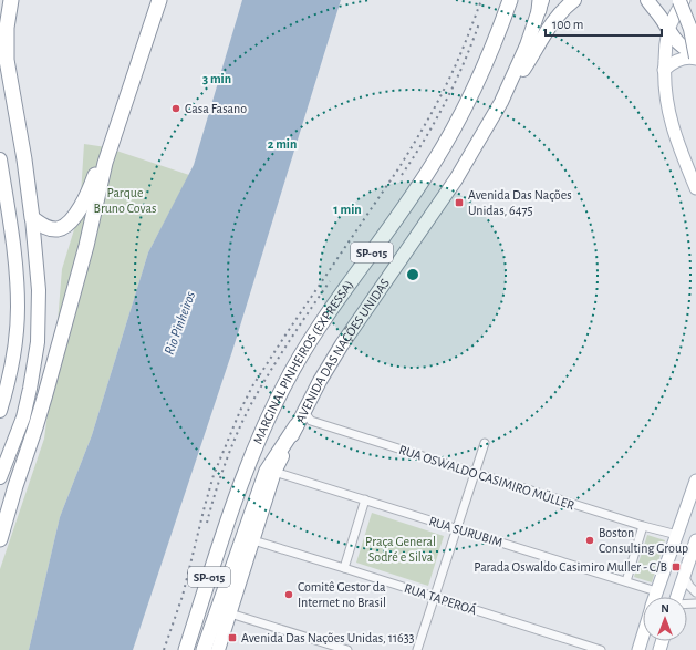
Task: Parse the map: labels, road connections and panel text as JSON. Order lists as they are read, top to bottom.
{
  "streets": {
    "highway": ["SP-015", "AVENIDA DAS NAÇÕES UNIDAS", "MARGINAL PINHEIROS (EXPRESSA)"],
    "street": ["RUA OSWALDO CASIMIRO MÜLLER", "RUA SURUBIM", "RUA TAPEROÁ"]
  },
  "crossings": [
    ["AVENIDA DAS NAÇÕES UNIDAS", "RUA OSWALDO CASIMIRO MÜLLER"],
    ["AVENIDA DAS NAÇÕES UNIDAS", "RUA SURUBIM"],
    ["AVENIDA DAS NAÇÕES UNIDAS", "RUA TAPEROÁ"]
  ],
  "water": ["Rio Pinheiros"],
  "parks": ["Parque Bruno Covas", "Praça General Sodré e Silva"],
  "places": {
    "other": ["Casa Fasano", "Boston Consulting Group", "Comitê Gestor da Internet no Brasil"],
    "transit": ["Avenida Das Nações Unidas, 6475", "Parada Oswaldo Casimiro Muller - C/B", "Avenida Das Nações Unidas, 11633"]
  },
  "scale_bar": "100 m",
  "north": "top",
  "rings": ["3 min", "2 min", "1 min"]
}
